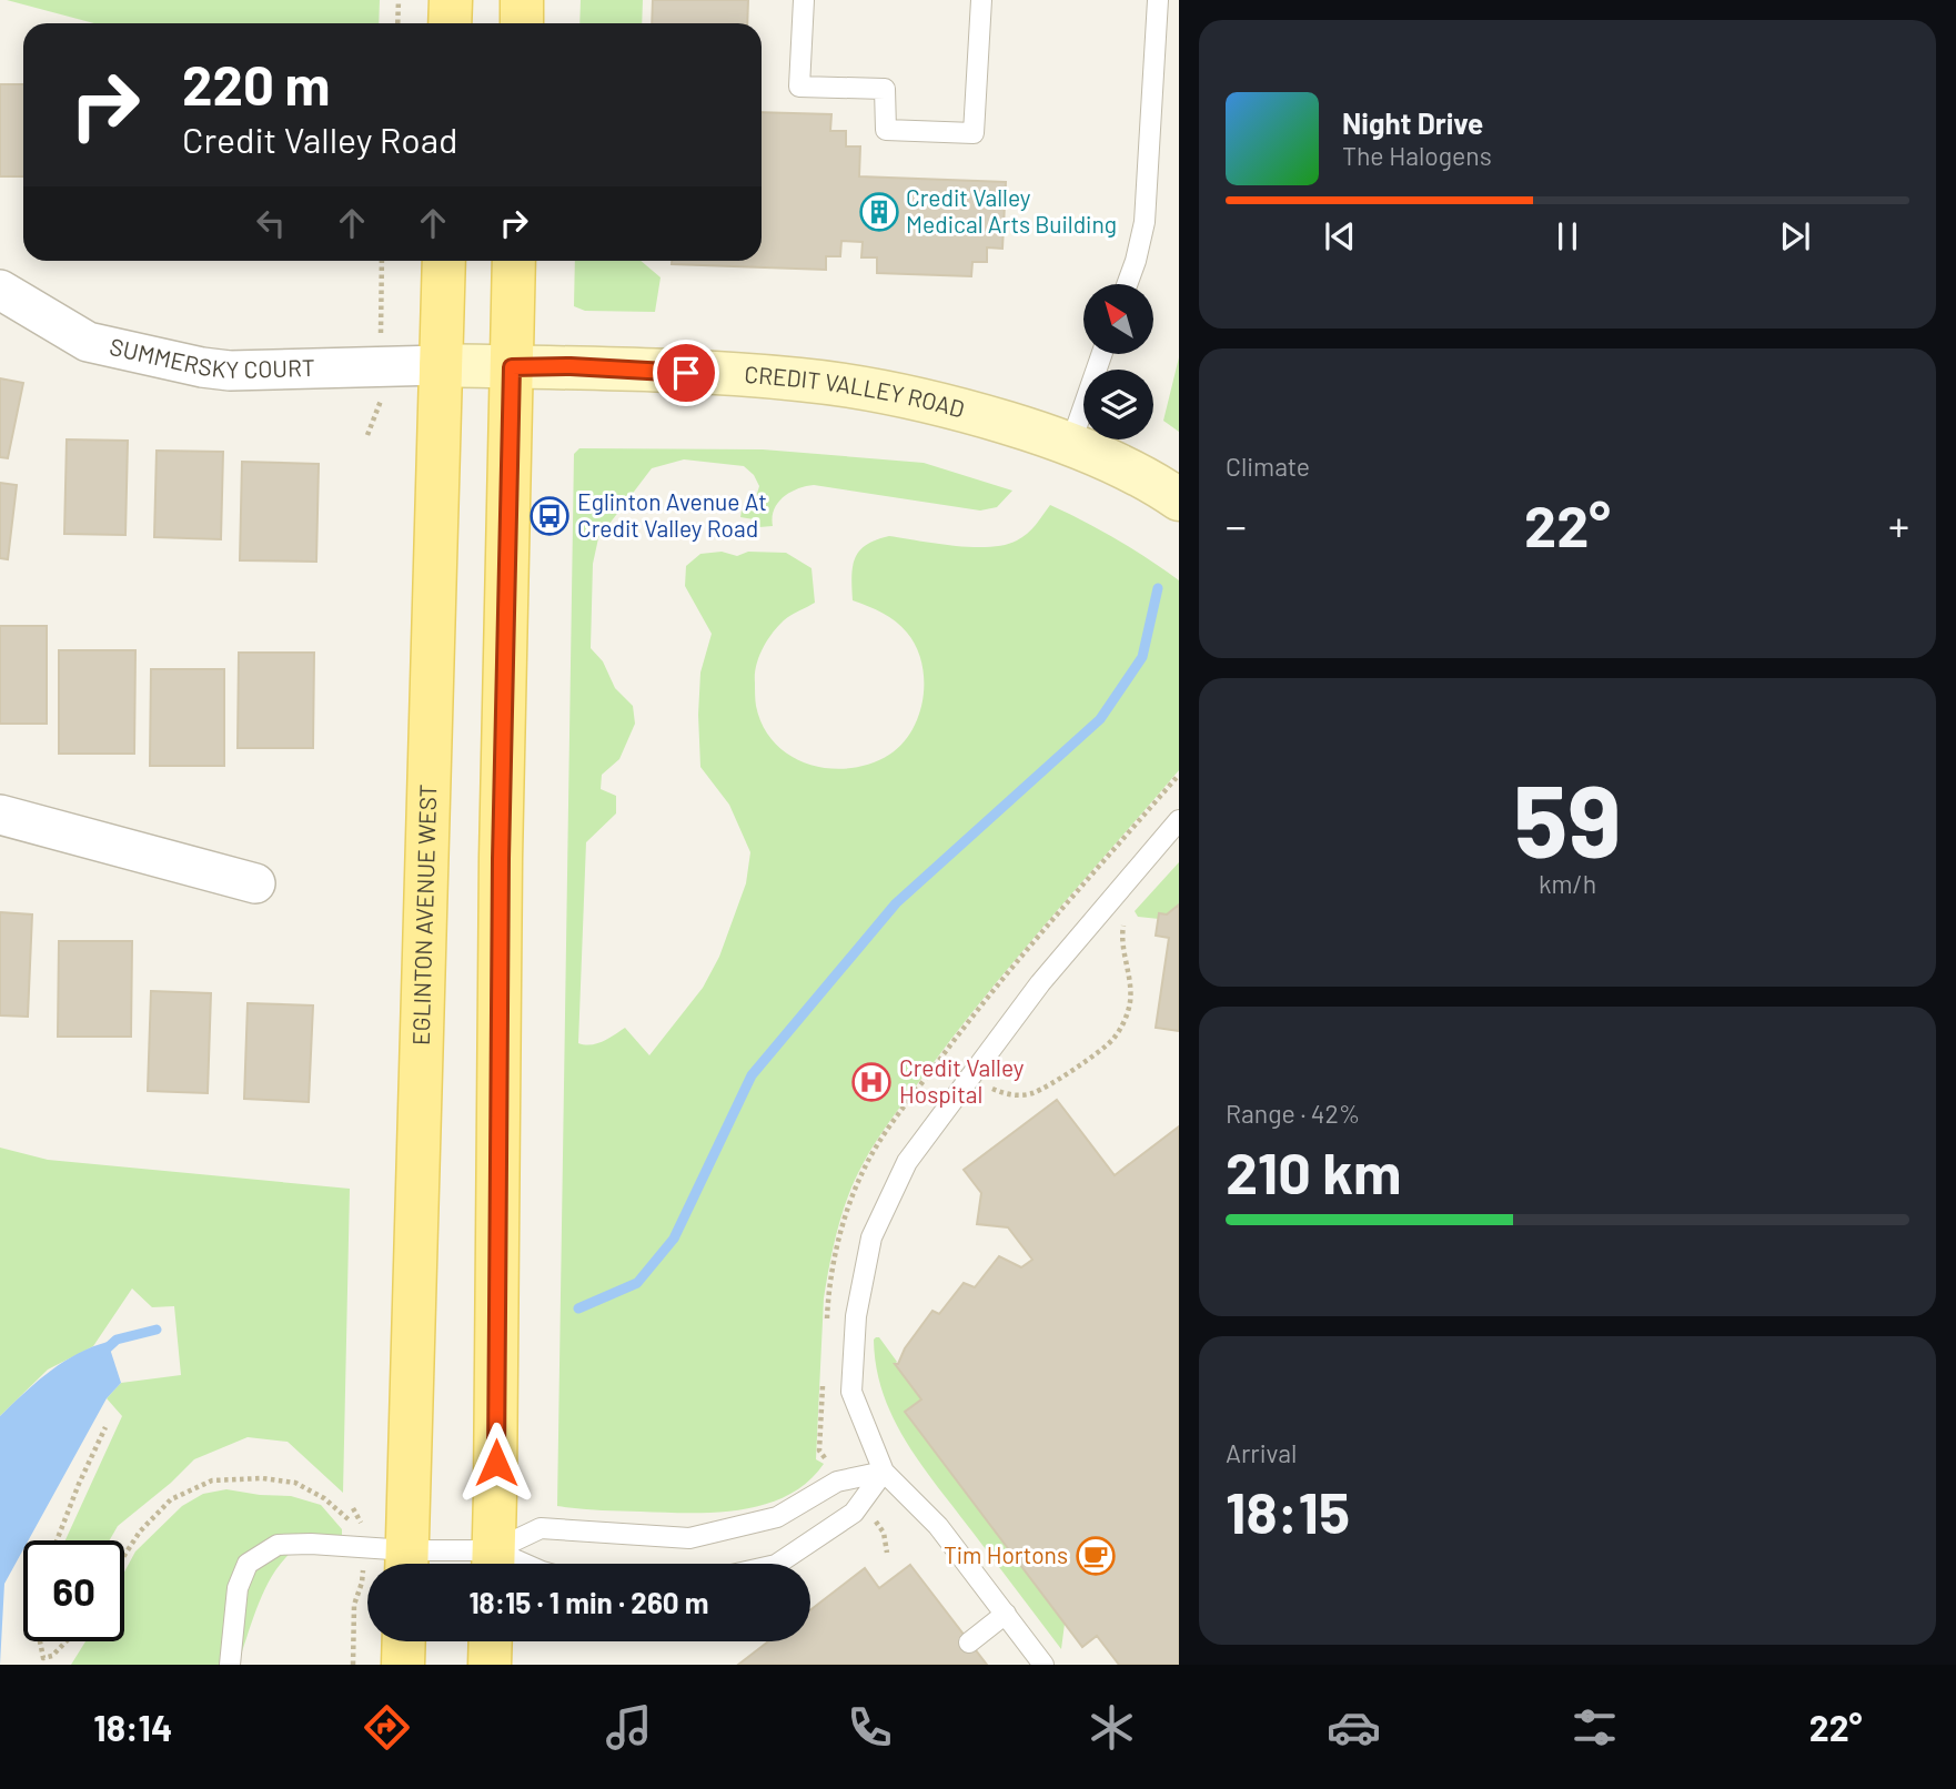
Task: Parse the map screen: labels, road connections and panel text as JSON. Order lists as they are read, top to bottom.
{
  "streets": {
    "main road": ["EGLINTON AVENUE WEST"],
    "street": ["SUMMERSKY COURT", "CREDIT VALLEY ROAD"]
  },
  "crossings": [
    ["SUMMERSKY COURT", "CREDIT VALLEY ROAD"],
    ["SUMMERSKY COURT", "EGLINTON AVENUE WEST"],
    ["CREDIT VALLEY ROAD", "EGLINTON AVENUE WEST"]
  ],
  "places": {
    "building": ["Credit Valley Medical Arts Building"],
    "bus stop": ["Eglinton Avenue At Credit Valley Road"],
    "hospital": ["Credit Valley Hospital"],
    "cafe": ["Tim Hortons"]
  },
  "north": "top left",
  "page": {
    "turn": ["220 m", "Credit Valley Road"],
    "song": ["Night Drive", "The Halogens"],
    "tile": [
      "Climate",
      ["59", "km/h"],
      ["Range · 42%", "210 km"],
      ["Arrival", "18:15"]
    ],
    "heat": ["−", "22°", "+"],
    "limit": "60",
    "trip": "18:15 · 1 min · 260 m",
    "tabs": ["18:14", "22°"]
  }
}
